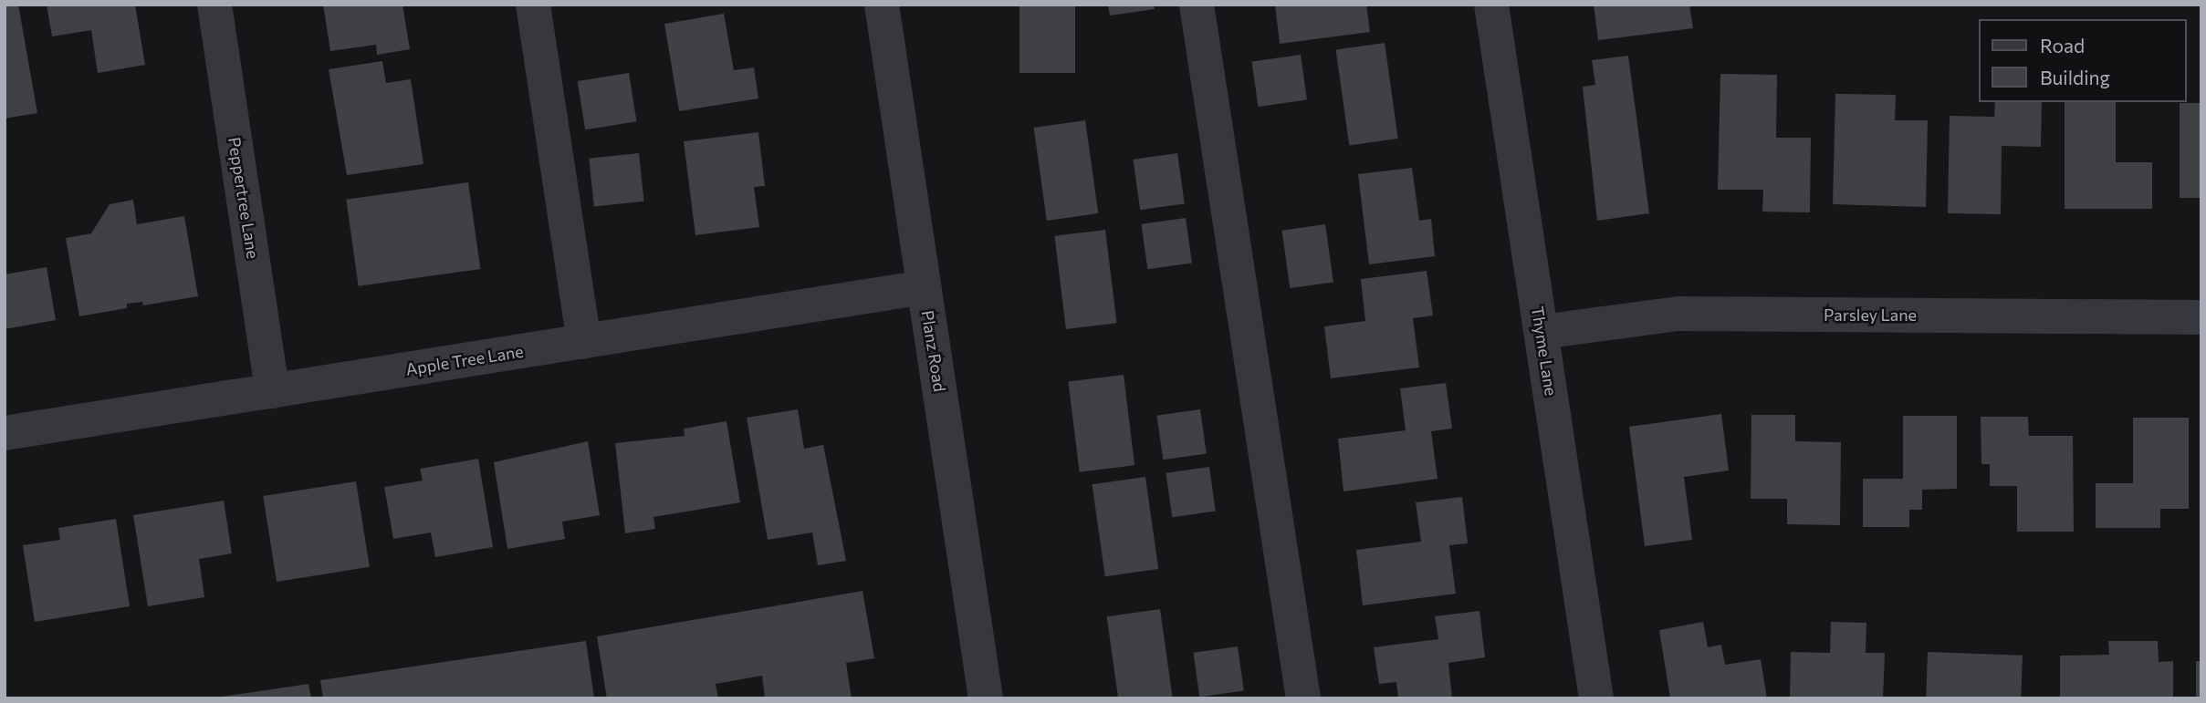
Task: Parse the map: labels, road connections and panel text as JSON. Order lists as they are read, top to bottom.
{
  "streets": {
    "street": [
      "Peppertree Lane",
      "Parsley Lane",
      "Planz Road",
      "Thyme Lane",
      "Apple Tree Lane"
    ]
  },
  "crossings": [
    ["Peppertree Lane", "Apple Tree Lane"],
    ["Parsley Lane", "Thyme Lane"],
    ["Planz Road", "Apple Tree Lane"]
  ],
  "legend": ["Road", "Building"]
}
